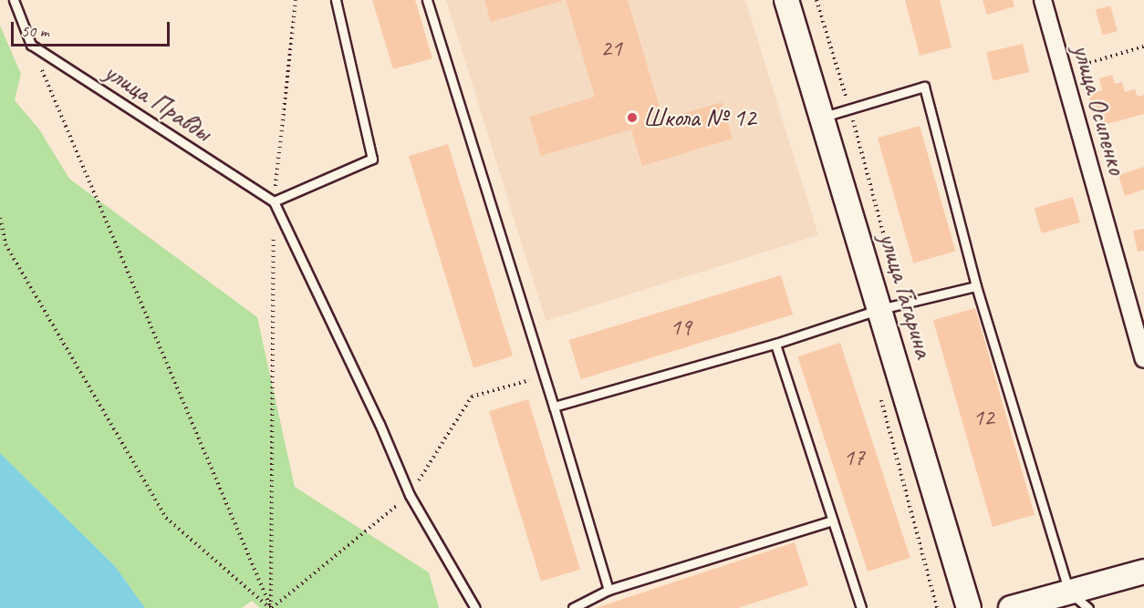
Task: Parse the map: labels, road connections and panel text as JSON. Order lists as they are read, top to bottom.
{
  "streets": {
    "main road": ["улица Гагарина"],
    "street": ["улица Осипенко"],
    "lane": ["улица Правды"]
  },
  "places": ["Школа № 12"],
  "house_numbers": [
    "21",
    "19",
    "12",
    "17"
  ],
  "scale_bar": "50 m"
}
